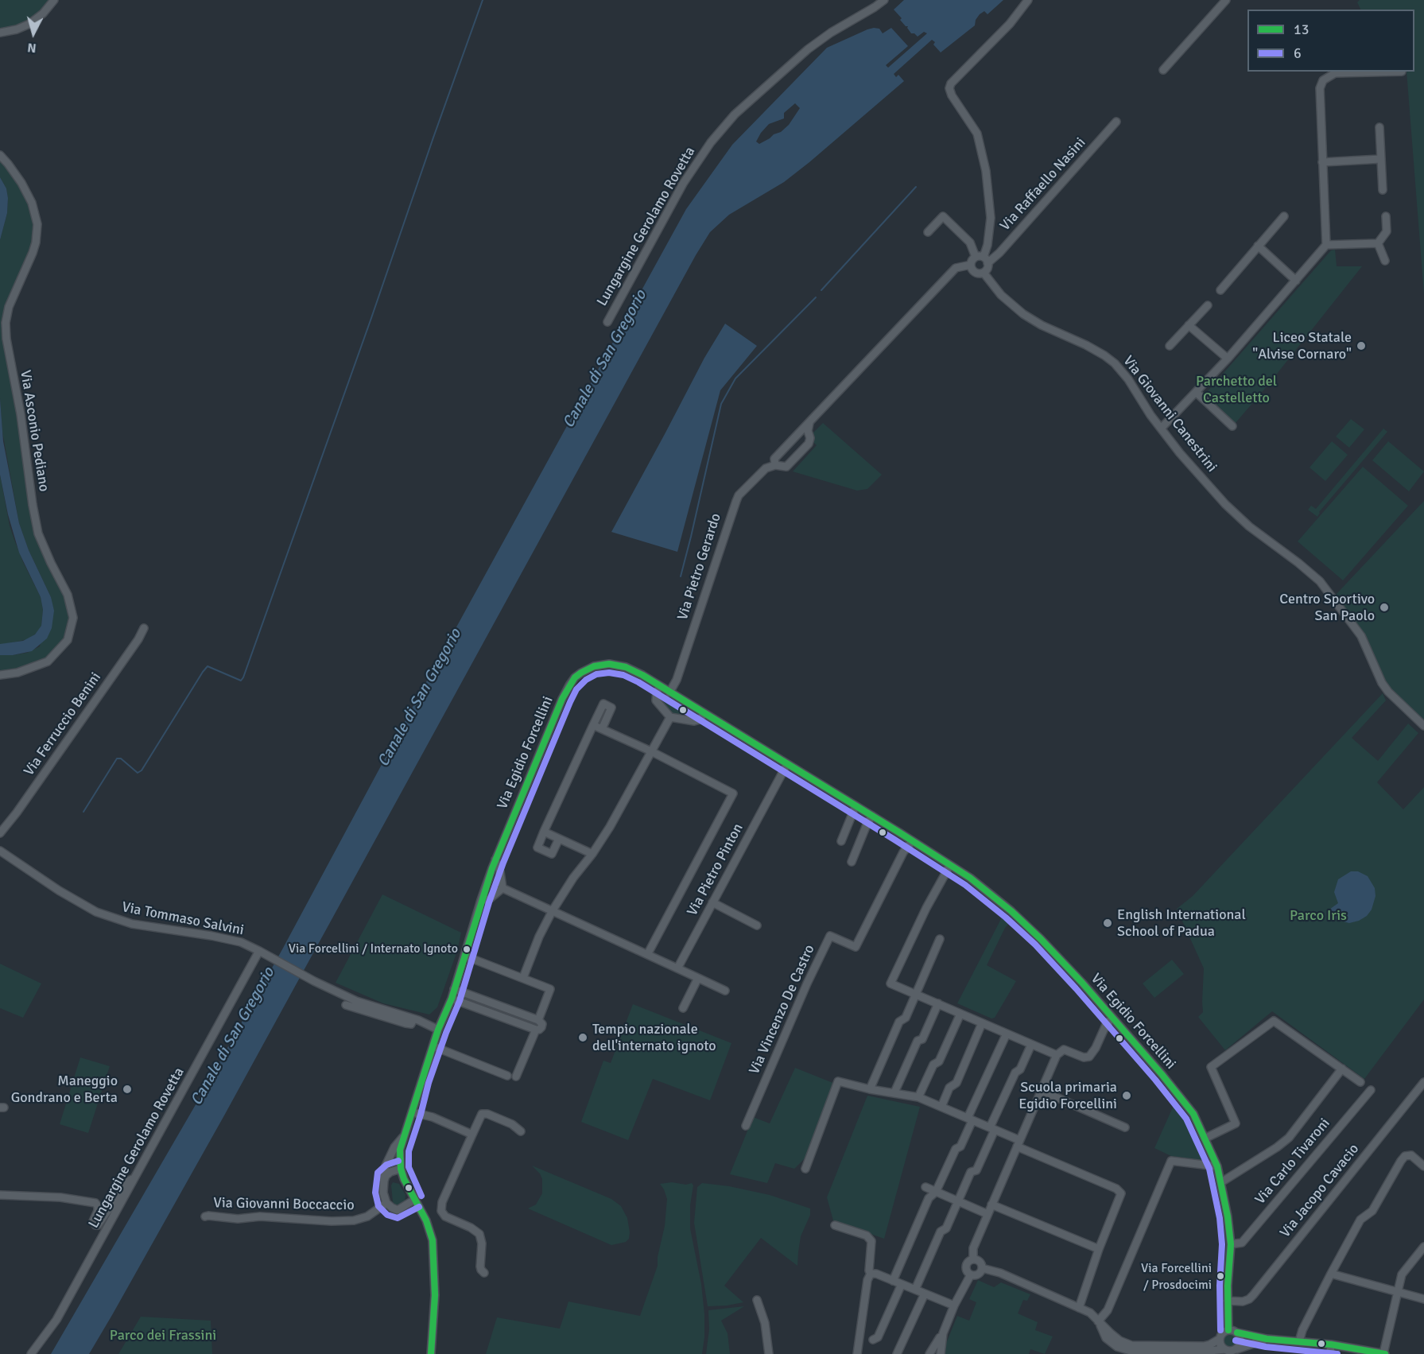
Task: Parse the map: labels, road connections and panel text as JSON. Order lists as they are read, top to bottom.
{
  "streets": {
    "street": [
      "Via Raffaello Nasini",
      "Lungargine Gerolamo Rovetta",
      "Via Giovanni Canestrini",
      "Via Asconio Pediano",
      "Via Pietro Gerardo",
      "Via Ferruccio Benini",
      "Via Egidio Forcellini",
      "Via Pietro Pinton",
      "Via Tommaso Salvini",
      "Via Vincenzo De Castro",
      "Via Carlo Tivaroni",
      "Via Jacopo Cavacio",
      "Via Giovanni Boccaccio"
    ]
  },
  "crossings": [
    ["Via Raffaello Nasini", "Via Giovanni Canestrini"],
    ["Via Raffaello Nasini", "Via Pietro Gerardo"],
    ["Lungargine Gerolamo Rovetta", "Via Tommaso Salvini"],
    ["Via Giovanni Canestrini", "Via Pietro Gerardo"],
    ["Via Pietro Gerardo", "Via Egidio Forcellini"],
    ["Via Egidio Forcellini", "Via Pietro Pinton"],
    ["Via Egidio Forcellini", "Via Vincenzo De Castro"],
    ["Via Egidio Forcellini", "Via Carlo Tivaroni"],
    ["Via Egidio Forcellini", "Via Jacopo Cavacio"]
  ],
  "water": ["Canale di San Gregorio"],
  "parks": ["Parchetto del Castelletto", "Parco Iris", "Parco dei Frassini"],
  "places": [
    "Liceo Statale \"Alvise Cornaro\"",
    "Centro Sportivo San Paolo",
    "English International School of Padua",
    "Via Forcellini / Internato Ignoto",
    "Tempio nazionale dell'internato ignoto",
    "Maneggio Gondrano e Berta",
    "Scuola primaria Egidio Forcellini",
    "Via Forcellini / Prosdocimi"
  ],
  "lines": ["transit line 13", "transit line 6"],
  "legend": ["13", "6"],
  "north": "bottom"
}
